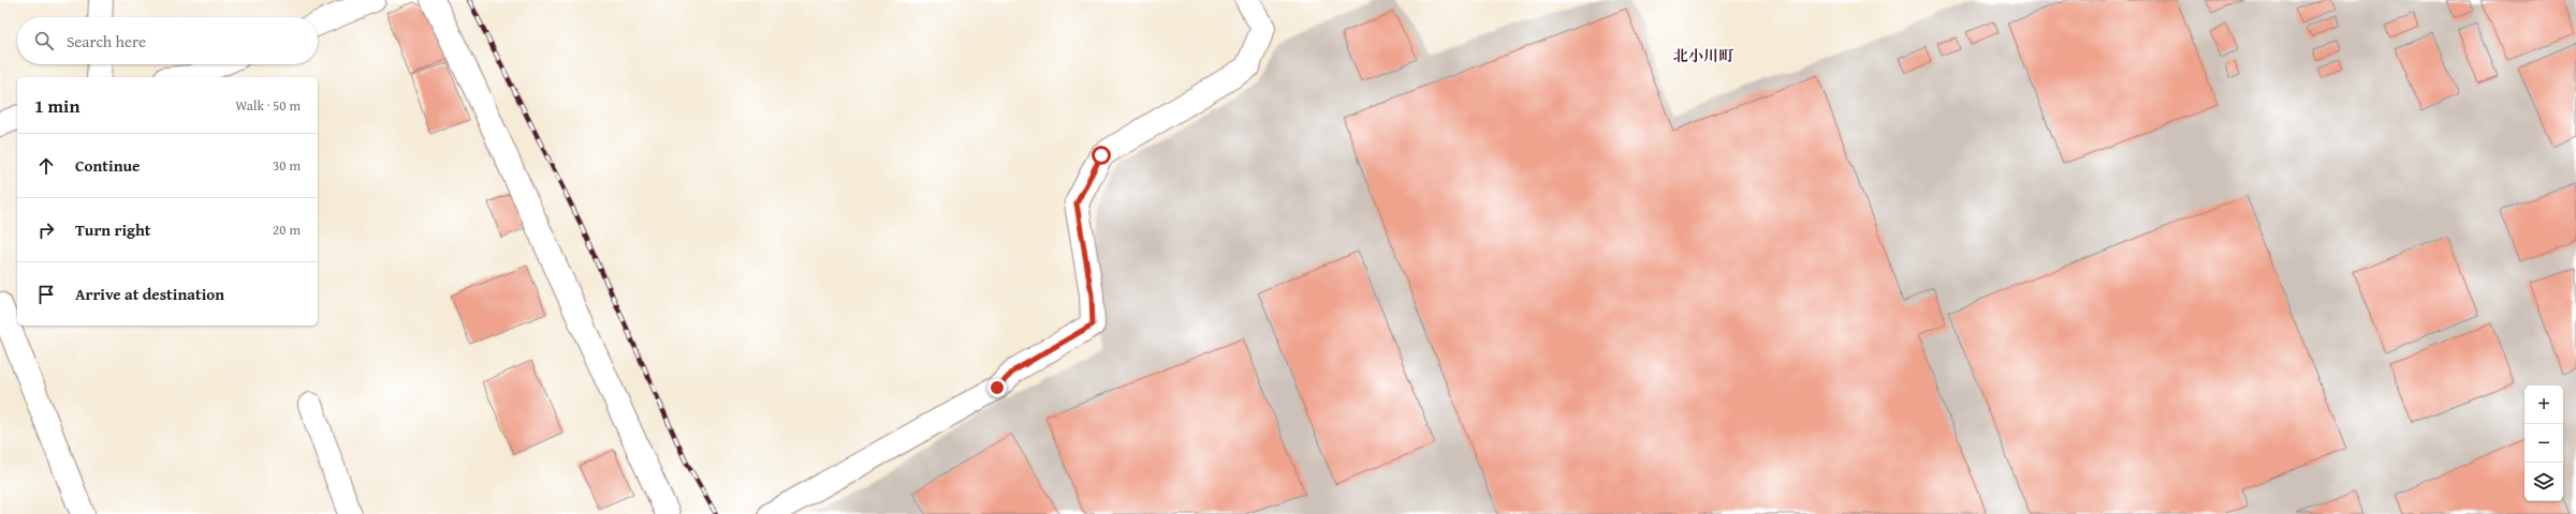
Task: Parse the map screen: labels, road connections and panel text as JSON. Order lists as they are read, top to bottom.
{
  "districts": ["北小川町"],
  "page": {
    "search": "Search here",
    "heading": ["1 min", "Walk · 50 m"],
    "list": [
      ["Continue", "30 m"],
      ["Turn right", "20 m"],
      "Arrive at destination"
    ],
    "map_buttons": ["+", "−"]
  }
}
